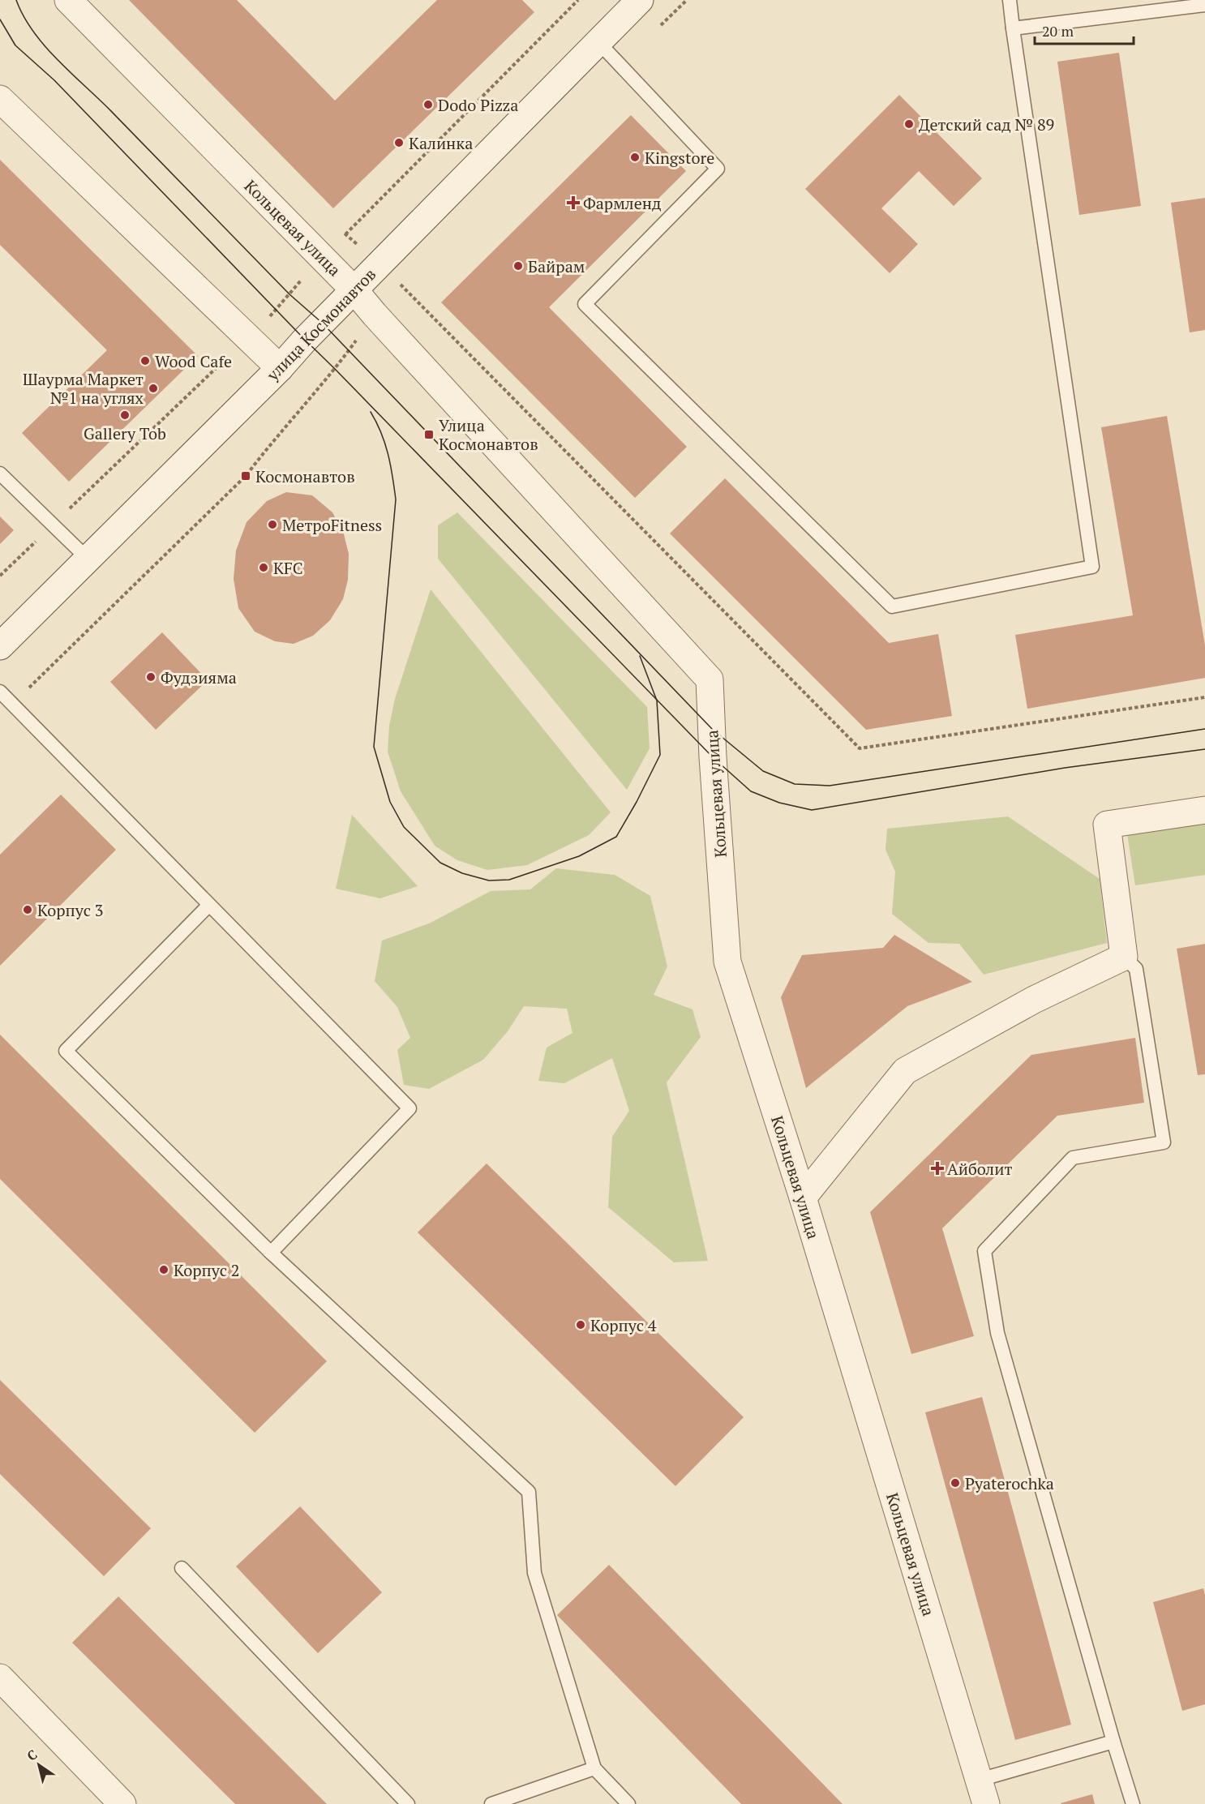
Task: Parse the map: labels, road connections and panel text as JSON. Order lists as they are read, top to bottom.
{
  "streets": {
    "street": ["Кольцевая улица", "улица Космонавтов"]
  },
  "crossings": [
    ["Кольцевая улица", "улица Космонавтов"]
  ],
  "places": {
    "other": [
      "Dodo Pizza",
      "Детский сад № 89",
      "Калинка",
      "Kingstore",
      "Байрам",
      "Wood Cafe",
      "Шаурма Маркет №1 на углях",
      "Gallery Tob",
      "МетроFitness",
      "KFC",
      "Фудзияма",
      "Корпус 3",
      "Корпус 2",
      "Корпус 4",
      "Pyaterochka"
    ],
    "health": ["Фармленд", "Айболит"],
    "transit": ["Улица Космонавтов", "Космонавтов"]
  },
  "scale_bar": "20 m",
  "north": "top left"
}
